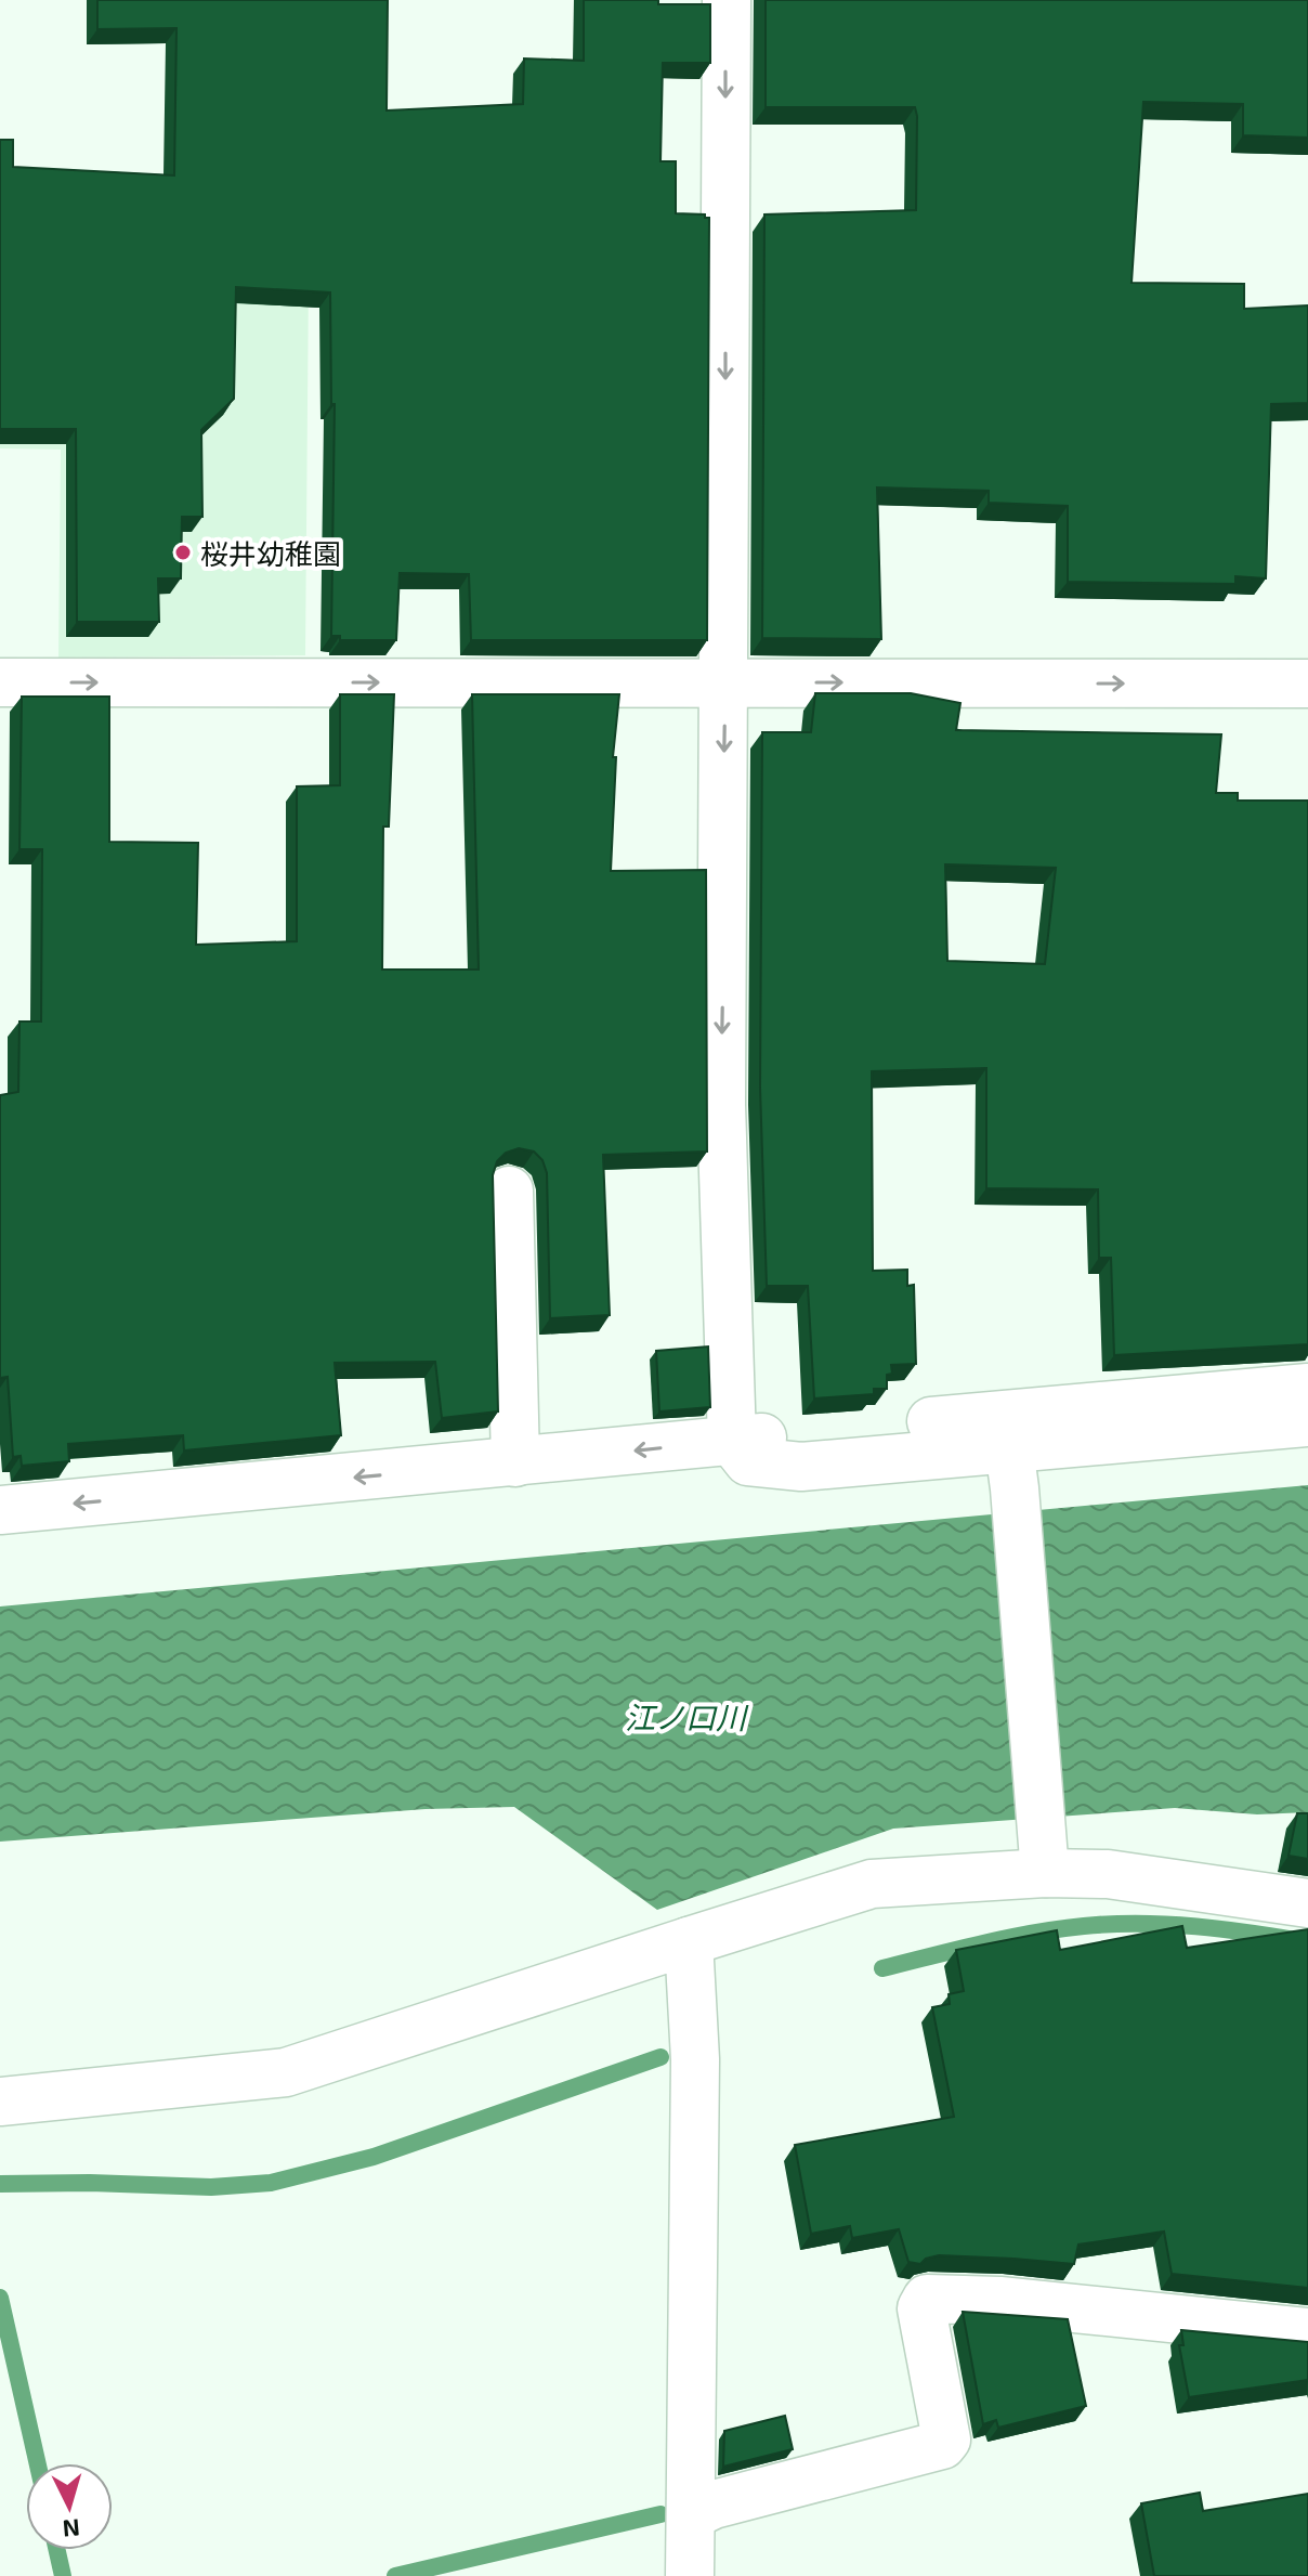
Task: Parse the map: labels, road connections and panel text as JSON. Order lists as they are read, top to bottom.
{
  "water": ["江ノ口川"],
  "places": ["桜井幼稚園"],
  "north": "bottom"
}
